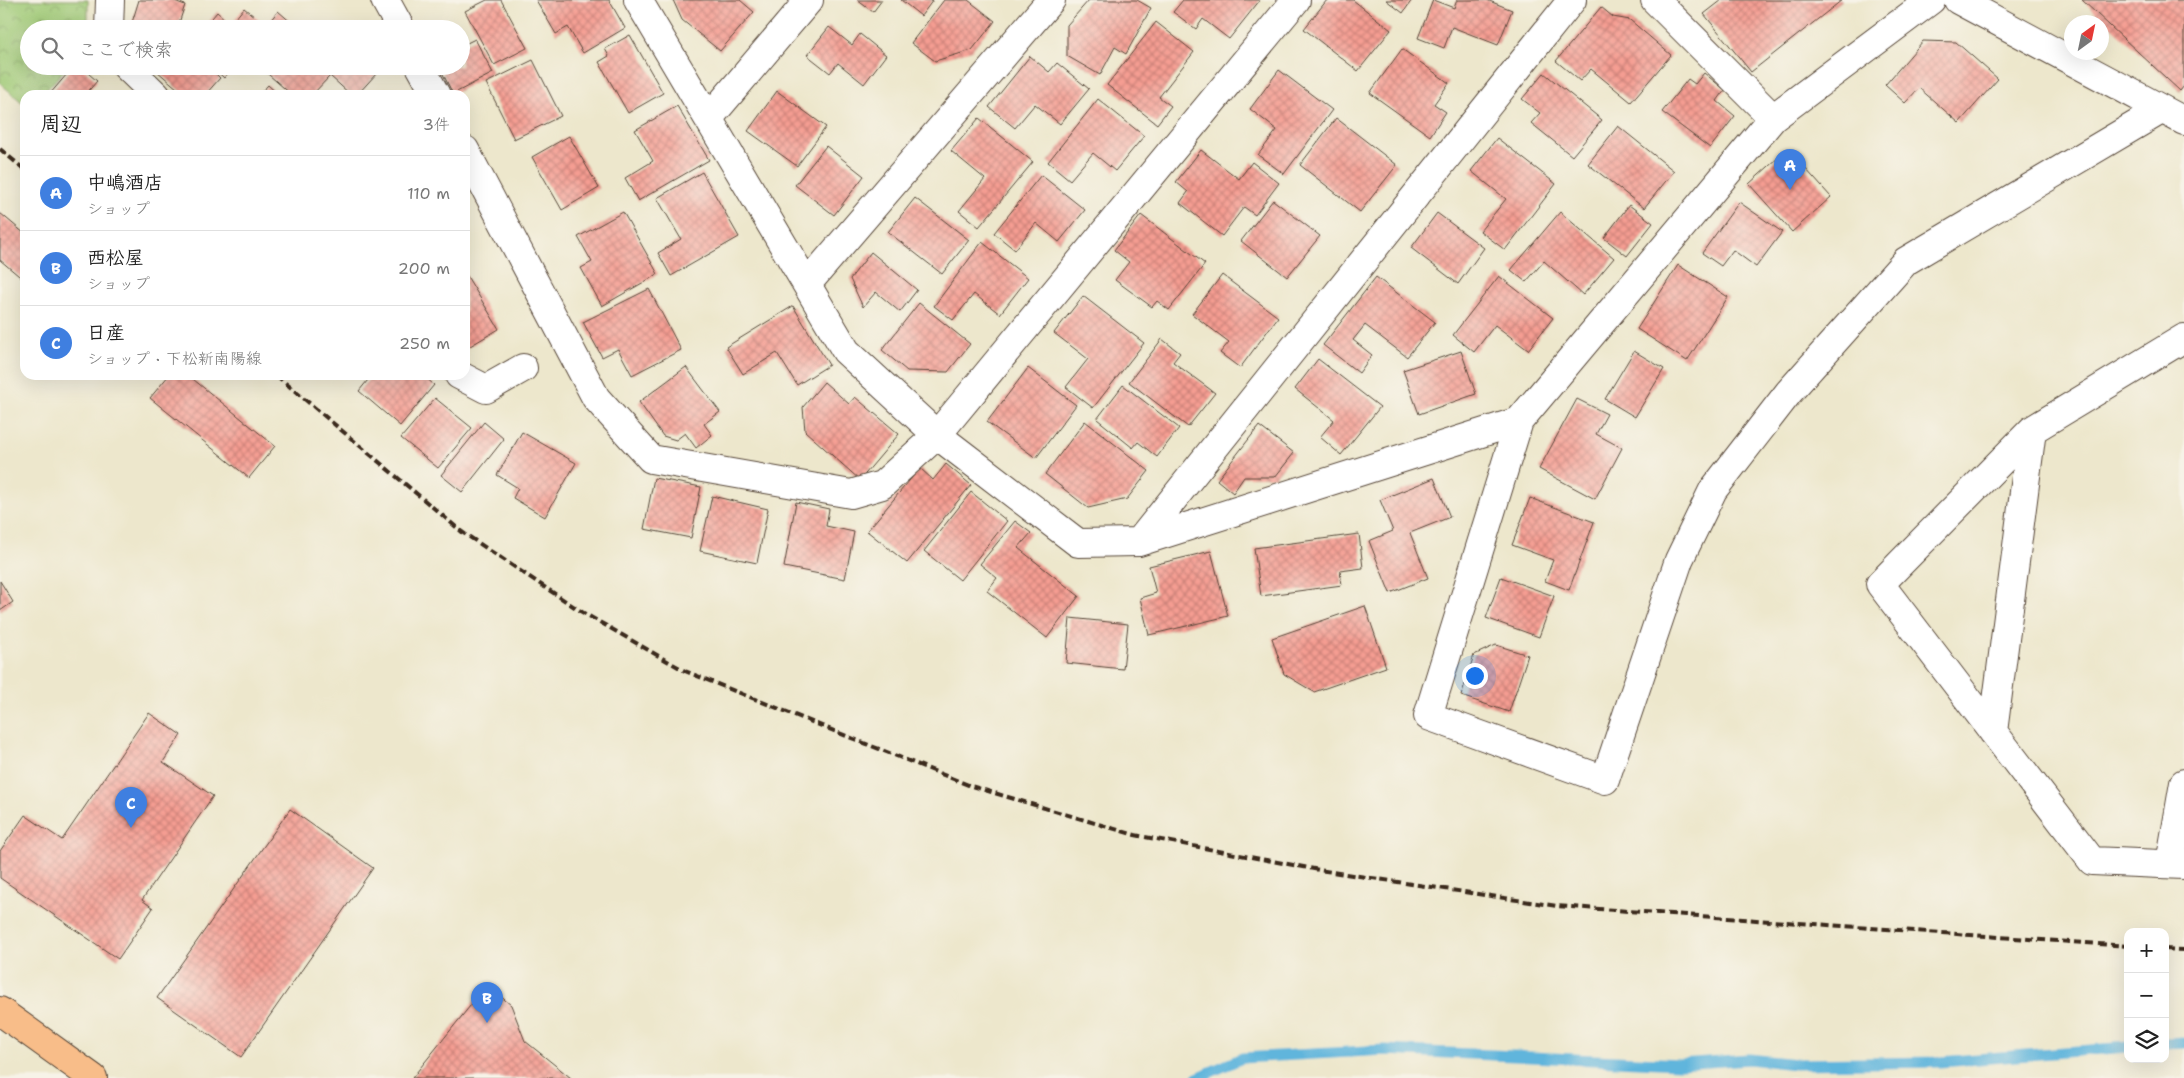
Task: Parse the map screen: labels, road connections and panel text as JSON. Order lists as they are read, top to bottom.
{
  "north": "top right",
  "page": {
    "search": "ここで検索",
    "heading": ["周辺", "3件"],
    "pins": ["A", "C", "B"],
    "list": [
      {
        "mark": "A",
        "name": "中嶋酒店",
        "note": "ショップ",
        "value": "110 m"
      },
      {
        "mark": "B",
        "name": "西松屋",
        "note": "ショップ",
        "value": "200 m"
      },
      {
        "mark": "C",
        "name": "日産",
        "note": "ショップ · 下松新南陽線",
        "value": "250 m"
      }
    ],
    "map_buttons": ["+", "−"]
  }
}
